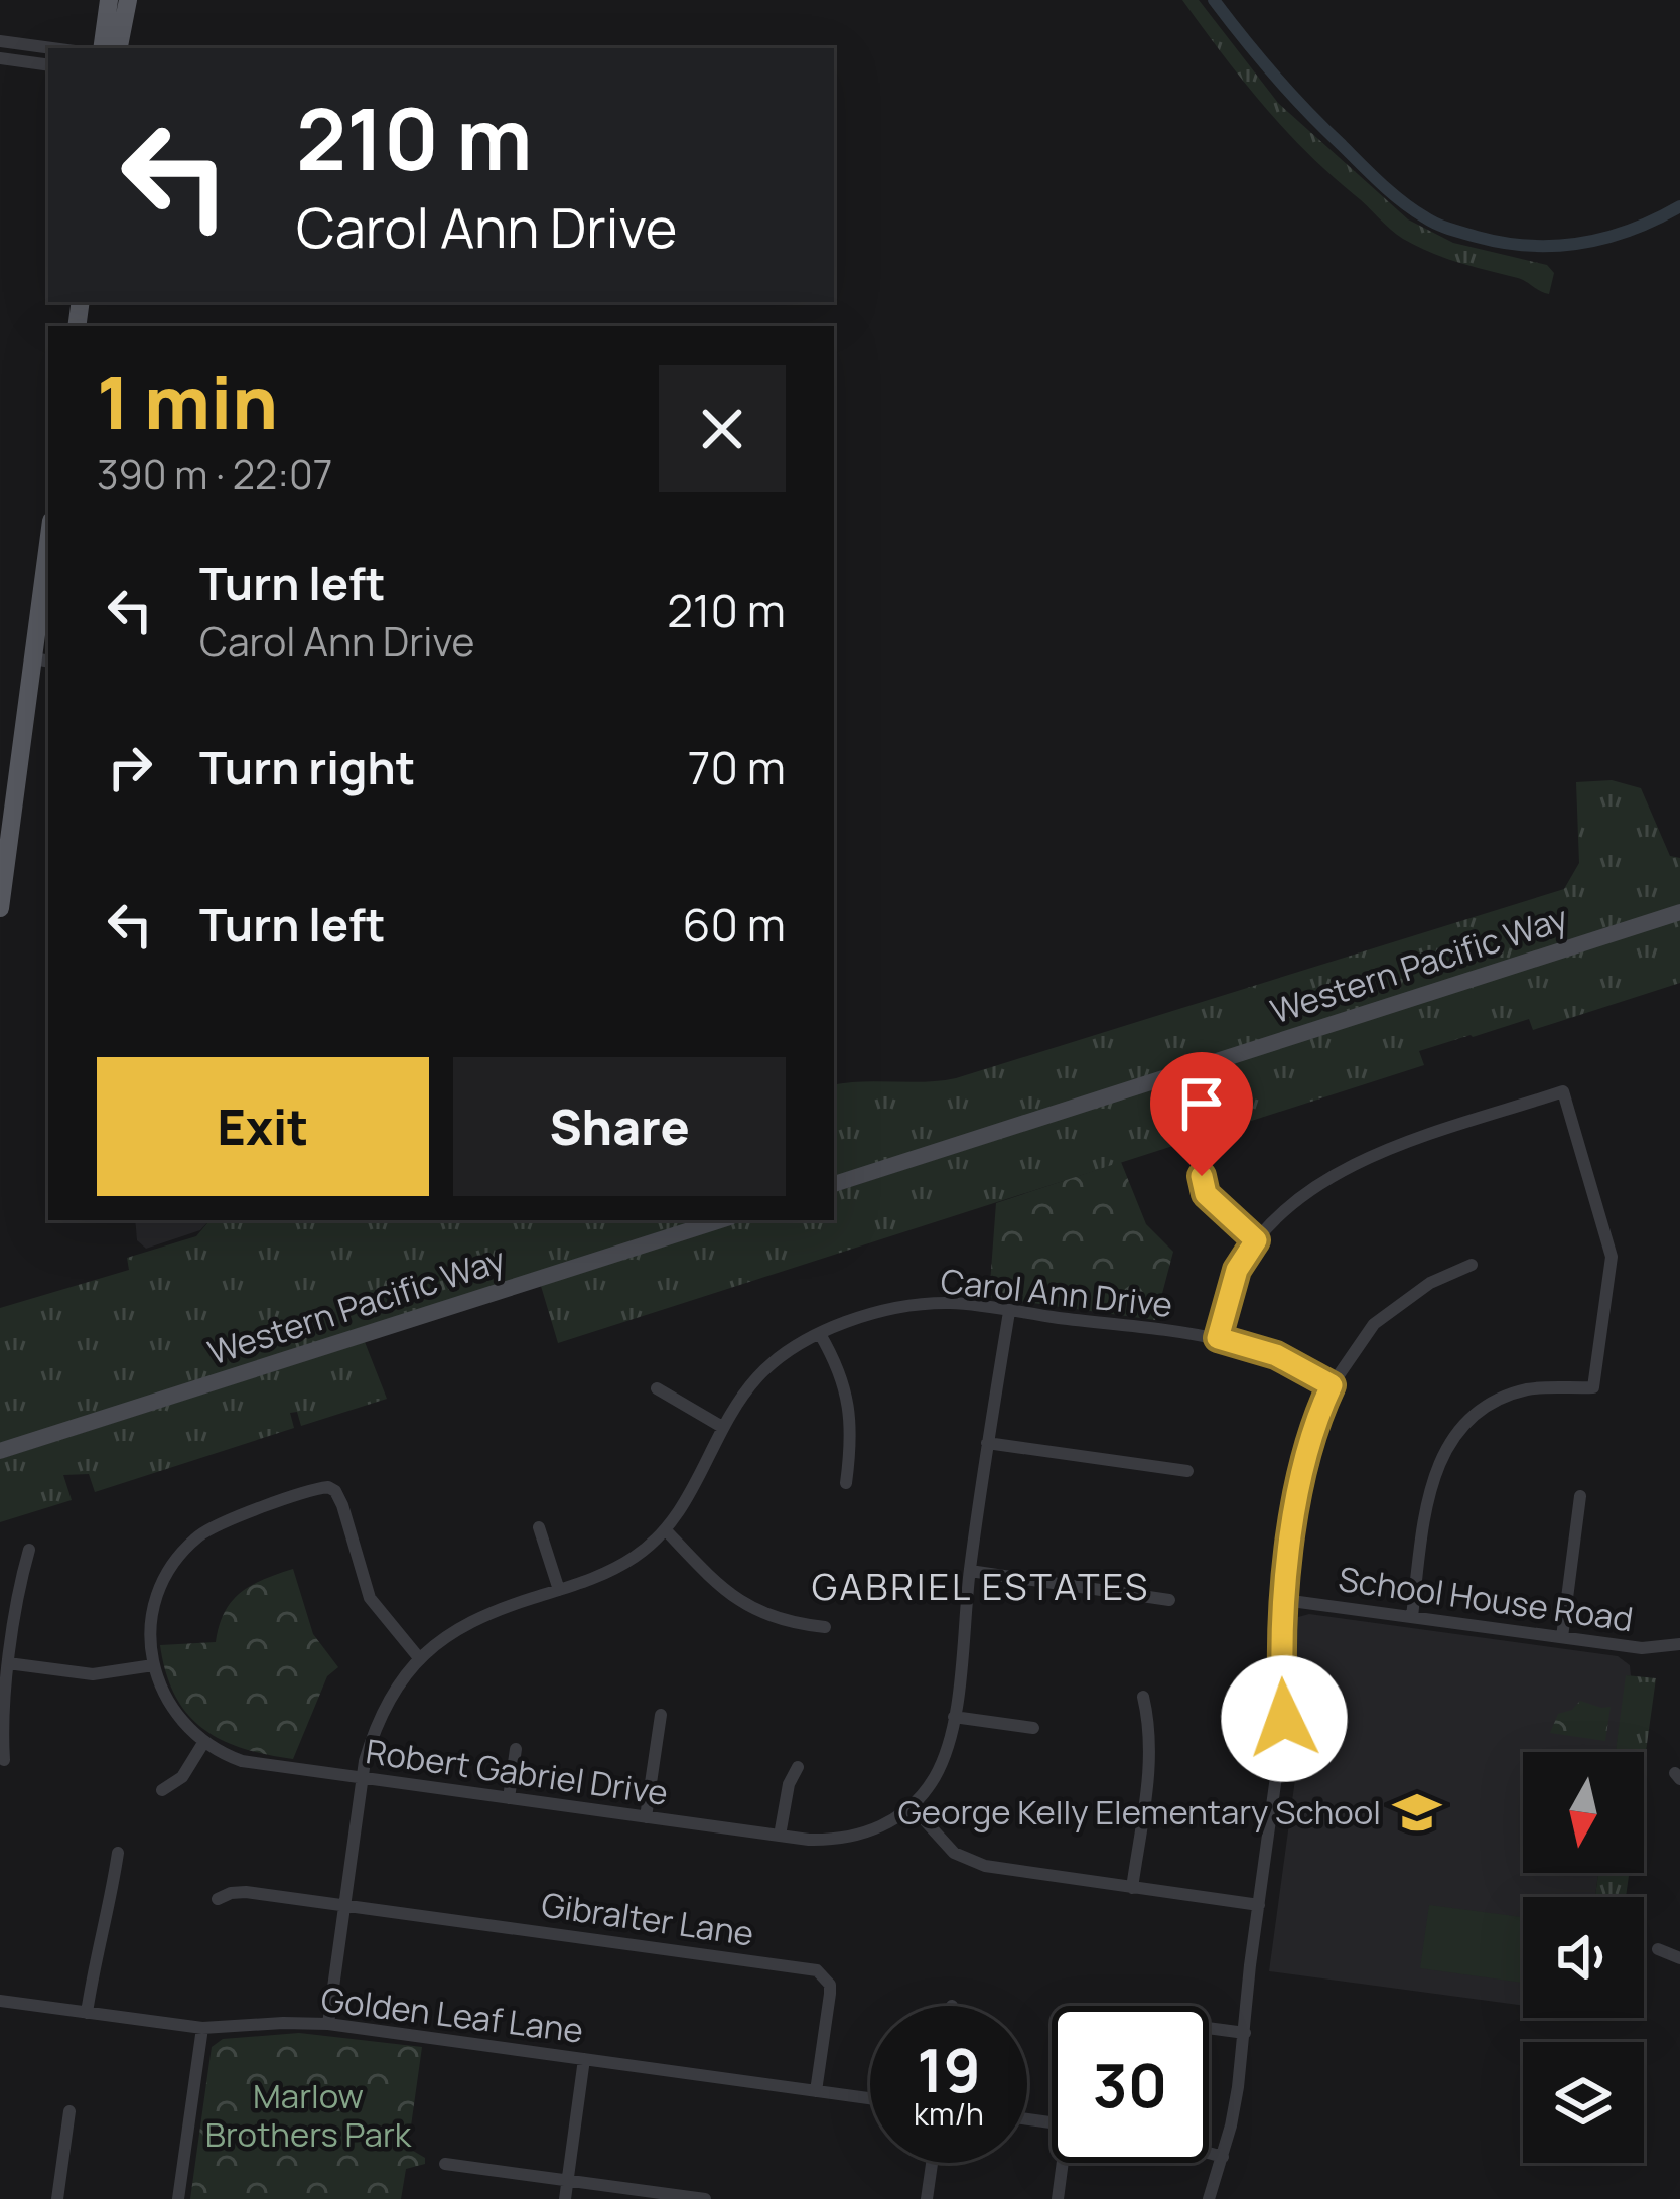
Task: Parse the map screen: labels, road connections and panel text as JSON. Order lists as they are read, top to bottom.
{
  "streets": {
    "street": [
      "Western Pacific Way",
      "Carol Ann Drive",
      "School House Road",
      "Robert Gabriel Drive",
      "Gibralter Lane",
      "Golden Leaf Lane"
    ]
  },
  "crossings": [
    ["Carol Ann Drive", "Robert Gabriel Drive"],
    ["Carol Ann Drive", "Gibralter Lane"],
    ["Carol Ann Drive", "Golden Leaf Lane"],
    ["Gibralter Lane", "Golden Leaf Lane"]
  ],
  "districts": ["GABRIEL ESTATES"],
  "parks": ["Marlow Brothers Park"],
  "places": {
    "school or university": ["George Kelly Elementary School"]
  },
  "north": "bottom",
  "page": {
    "turn": ["210 m", "Carol Ann Drive"],
    "heading": ["1 min", "390 m · 22:07"],
    "list": [
      {
        "name": "Turn left",
        "note": "Carol Ann Drive",
        "value": "210 m"
      },
      {
        "name": "Turn right",
        "value": "70 m"
      },
      {
        "name": "Turn left",
        "value": "60 m"
      }
    ],
    "buttons": ["Exit", "Share"],
    "speed": "19 km/h",
    "limit": "30"
  }
}
